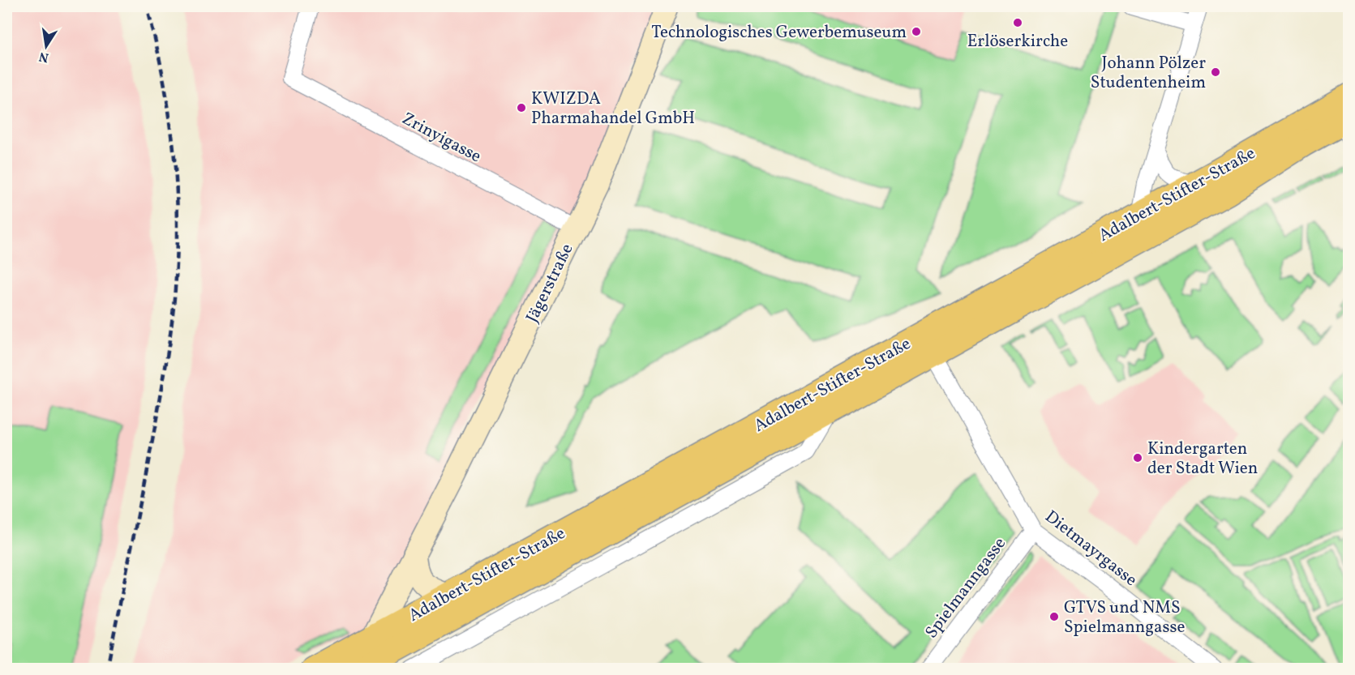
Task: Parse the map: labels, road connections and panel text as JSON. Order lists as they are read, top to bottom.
{
  "streets": {
    "main road": ["Adalbert-Stifter-Straße"],
    "street": [
      "Zrinyigasse",
      "Jägerstraße",
      "Dietmayrgasse",
      "Spielmanngasse"
    ]
  },
  "crossings": [
    ["Zrinyigasse", "Jägerstraße"],
    ["Adalbert-Stifter-Straße", "Jägerstraße"],
    ["Adalbert-Stifter-Straße", "Dietmayrgasse"],
    ["Dietmayrgasse", "Spielmanngasse"]
  ],
  "places": [
    "Erlöserkirche",
    "Technologisches Gewerbemuseum",
    "Johann Pölzer Studentenheim",
    "KWIZDA Pharmahandel GmbH",
    "Kindergarten der Stadt Wien",
    "GTVS und NMS Spielmanngasse"
  ],
  "north": "bottom"
}
